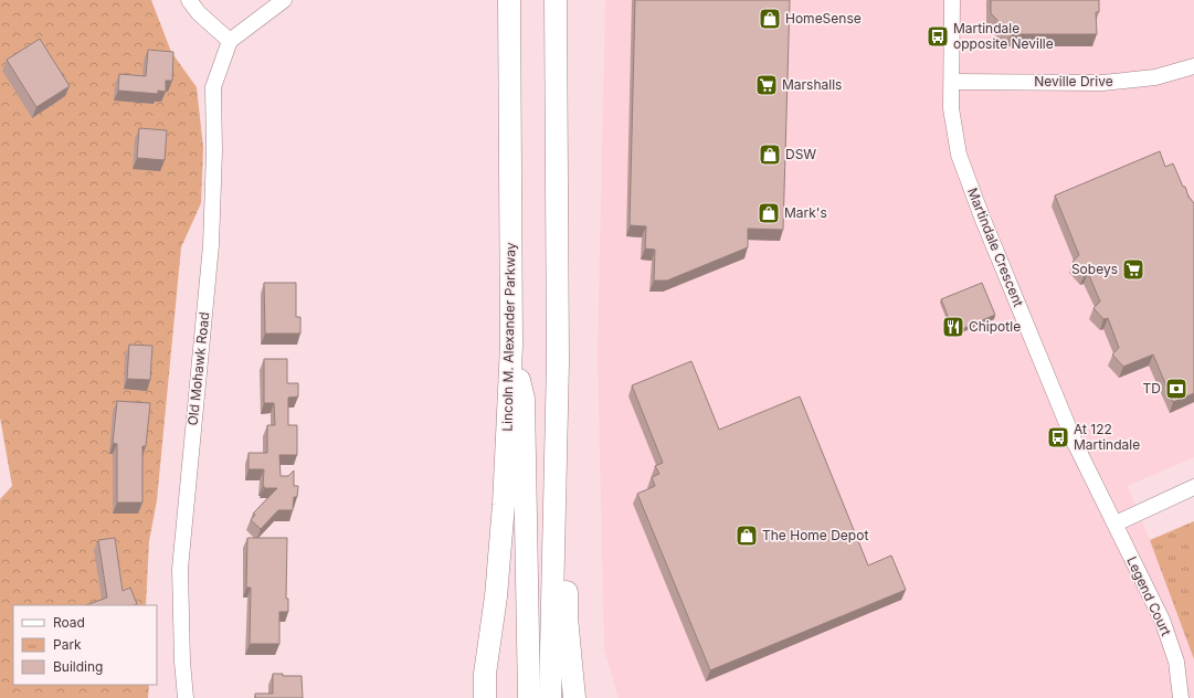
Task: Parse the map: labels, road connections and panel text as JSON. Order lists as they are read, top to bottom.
{
  "streets": {
    "highway": ["Lincoln M. Alexander Parkway"],
    "street": [
      "Neville Drive",
      "Martindale Crescent",
      "Old Mohawk Road",
      "Legend Court"
    ]
  },
  "crossings": [
    ["Neville Drive", "Martindale Crescent"],
    ["Martindale Crescent", "Legend Court"]
  ],
  "places": {
    "shop": [
      "HomeSense",
      "DSW",
      "Mark's",
      "The Home Depot"
    ],
    "bus stop": ["Martindale opposite Neville", "At 122 Martindale"],
    "supermarket": ["Marshalls", "Sobeys"],
    "restaurant": ["Chipotle"],
    "bank": ["TD"]
  },
  "legend": ["Road", "Park", "Building"]
}
